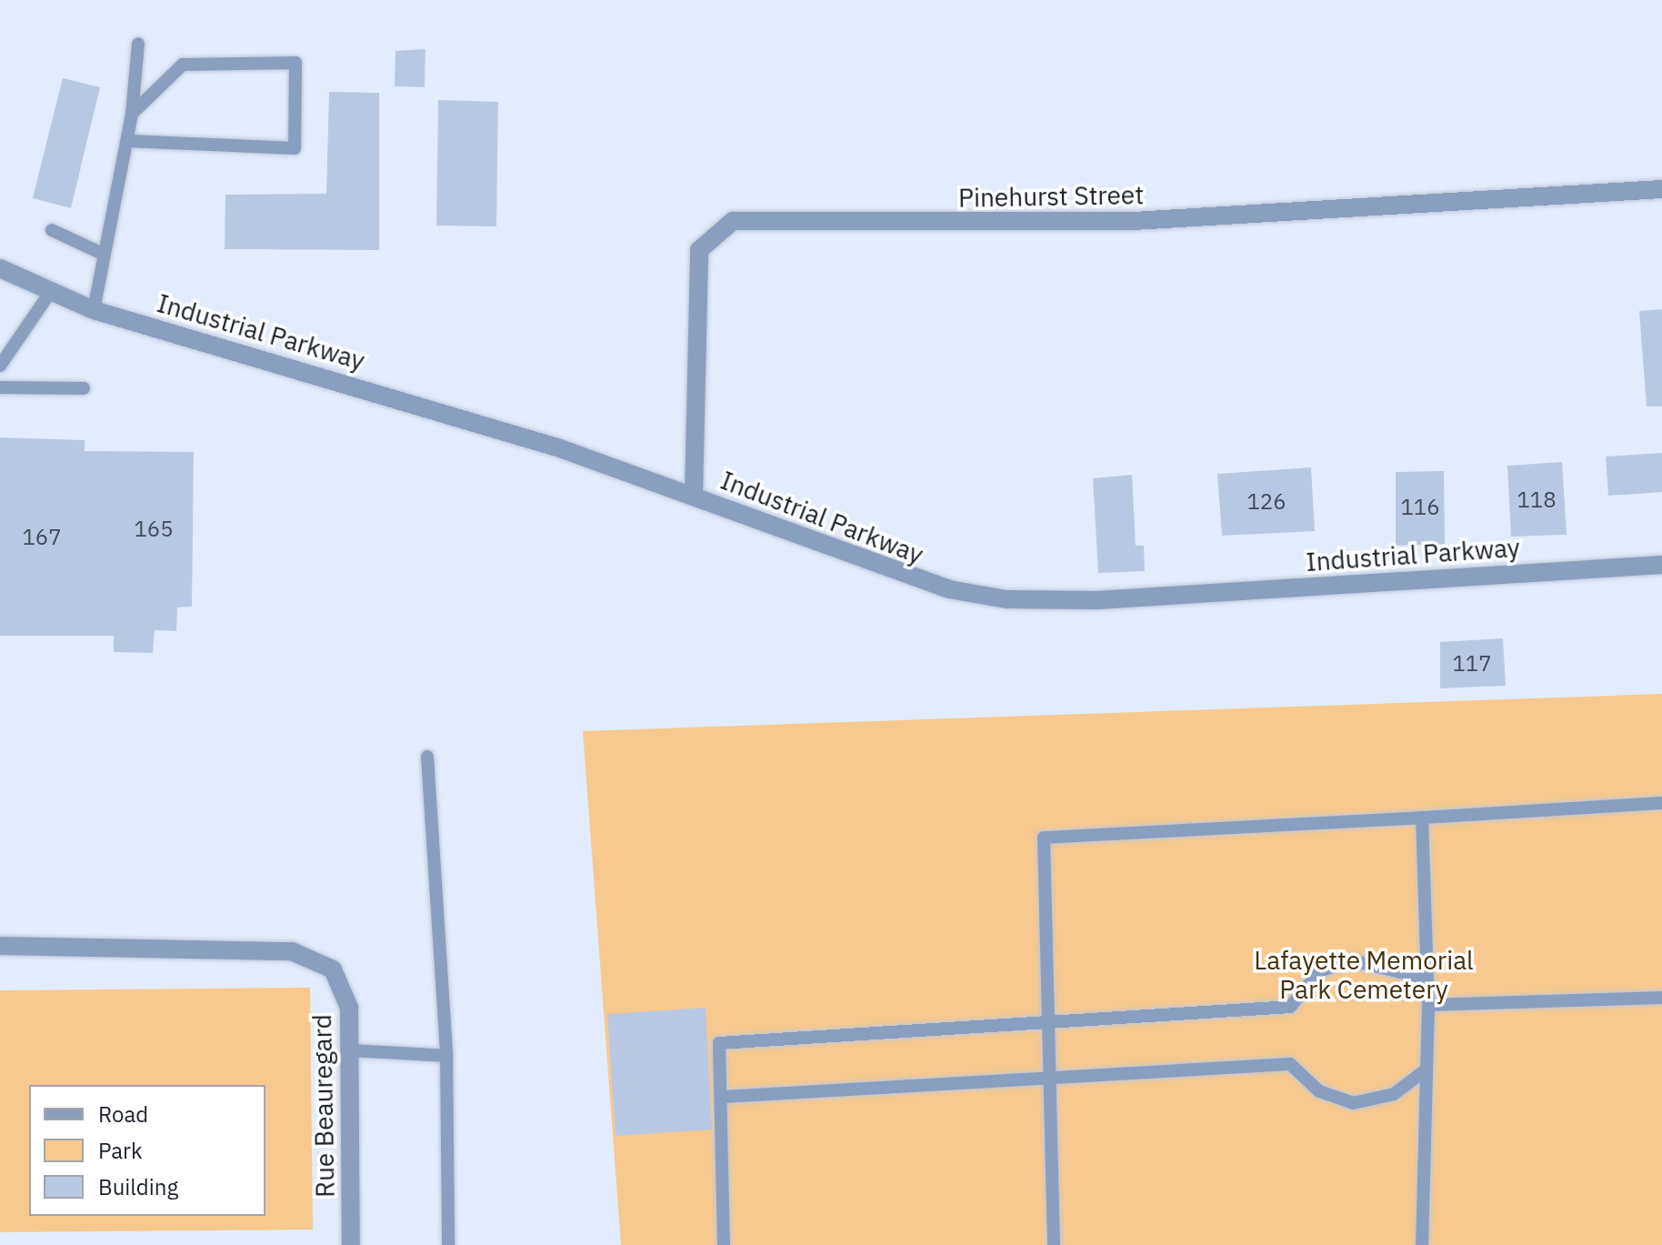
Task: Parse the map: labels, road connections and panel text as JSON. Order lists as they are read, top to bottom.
{
  "streets": {
    "street": ["Pinehurst Street", "Industrial Parkway", "Rue Beauregard"]
  },
  "crossings": [
    ["Pinehurst Street", "Industrial Parkway"]
  ],
  "parks": ["Lafayette Memorial Park Cemetery"],
  "house_numbers": [
    "118",
    "126",
    "116",
    "165",
    "167",
    "117"
  ],
  "legend": ["Road", "Park", "Building"]
}
